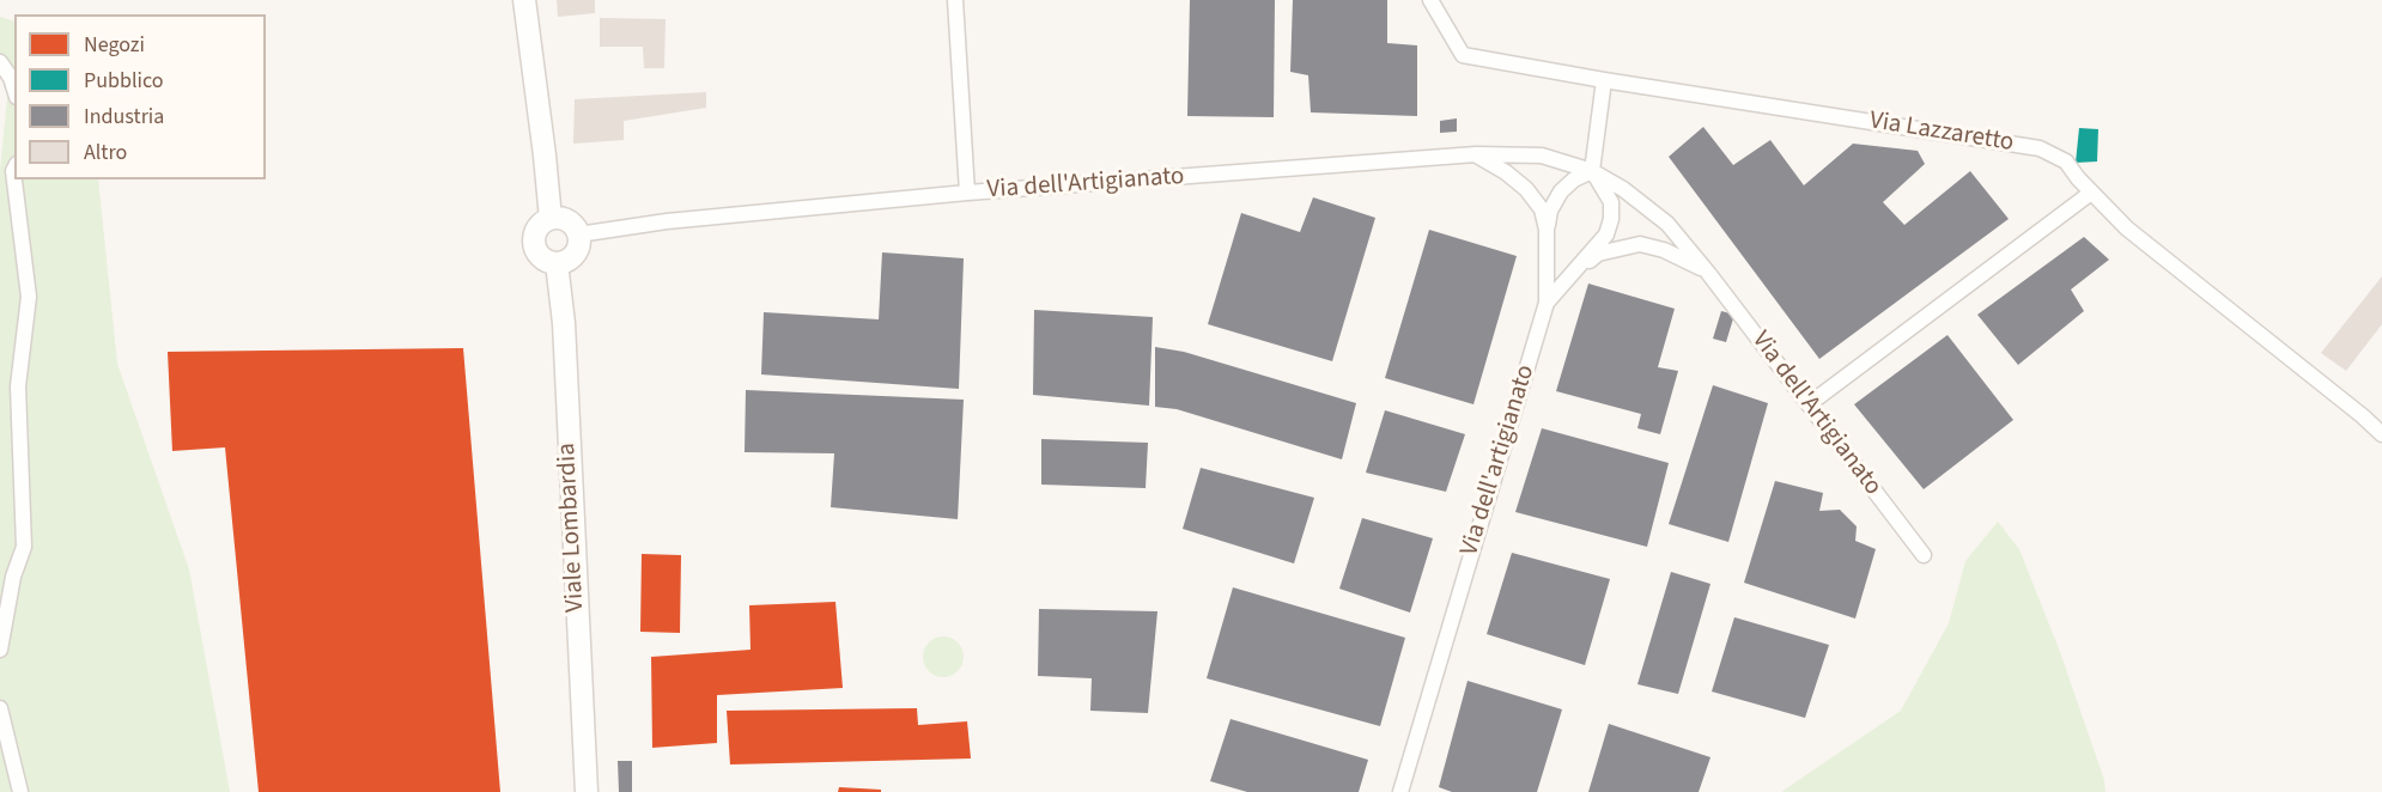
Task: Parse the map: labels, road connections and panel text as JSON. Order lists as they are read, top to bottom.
{
  "streets": {
    "main road": ["Viale Lombardia"],
    "street": ["Via Lazzaretto", "Via dell'Artigianato", "Via dell'artigianato"]
  },
  "crossings": [
    ["Via dell'Artigianato", "Via dell'artigianato"],
    ["Via dell'Artigianato", "Viale Lombardia"]
  ],
  "legend": [
    "Negozi",
    "Pubblico",
    "Industria",
    "Altro"
  ]
}
